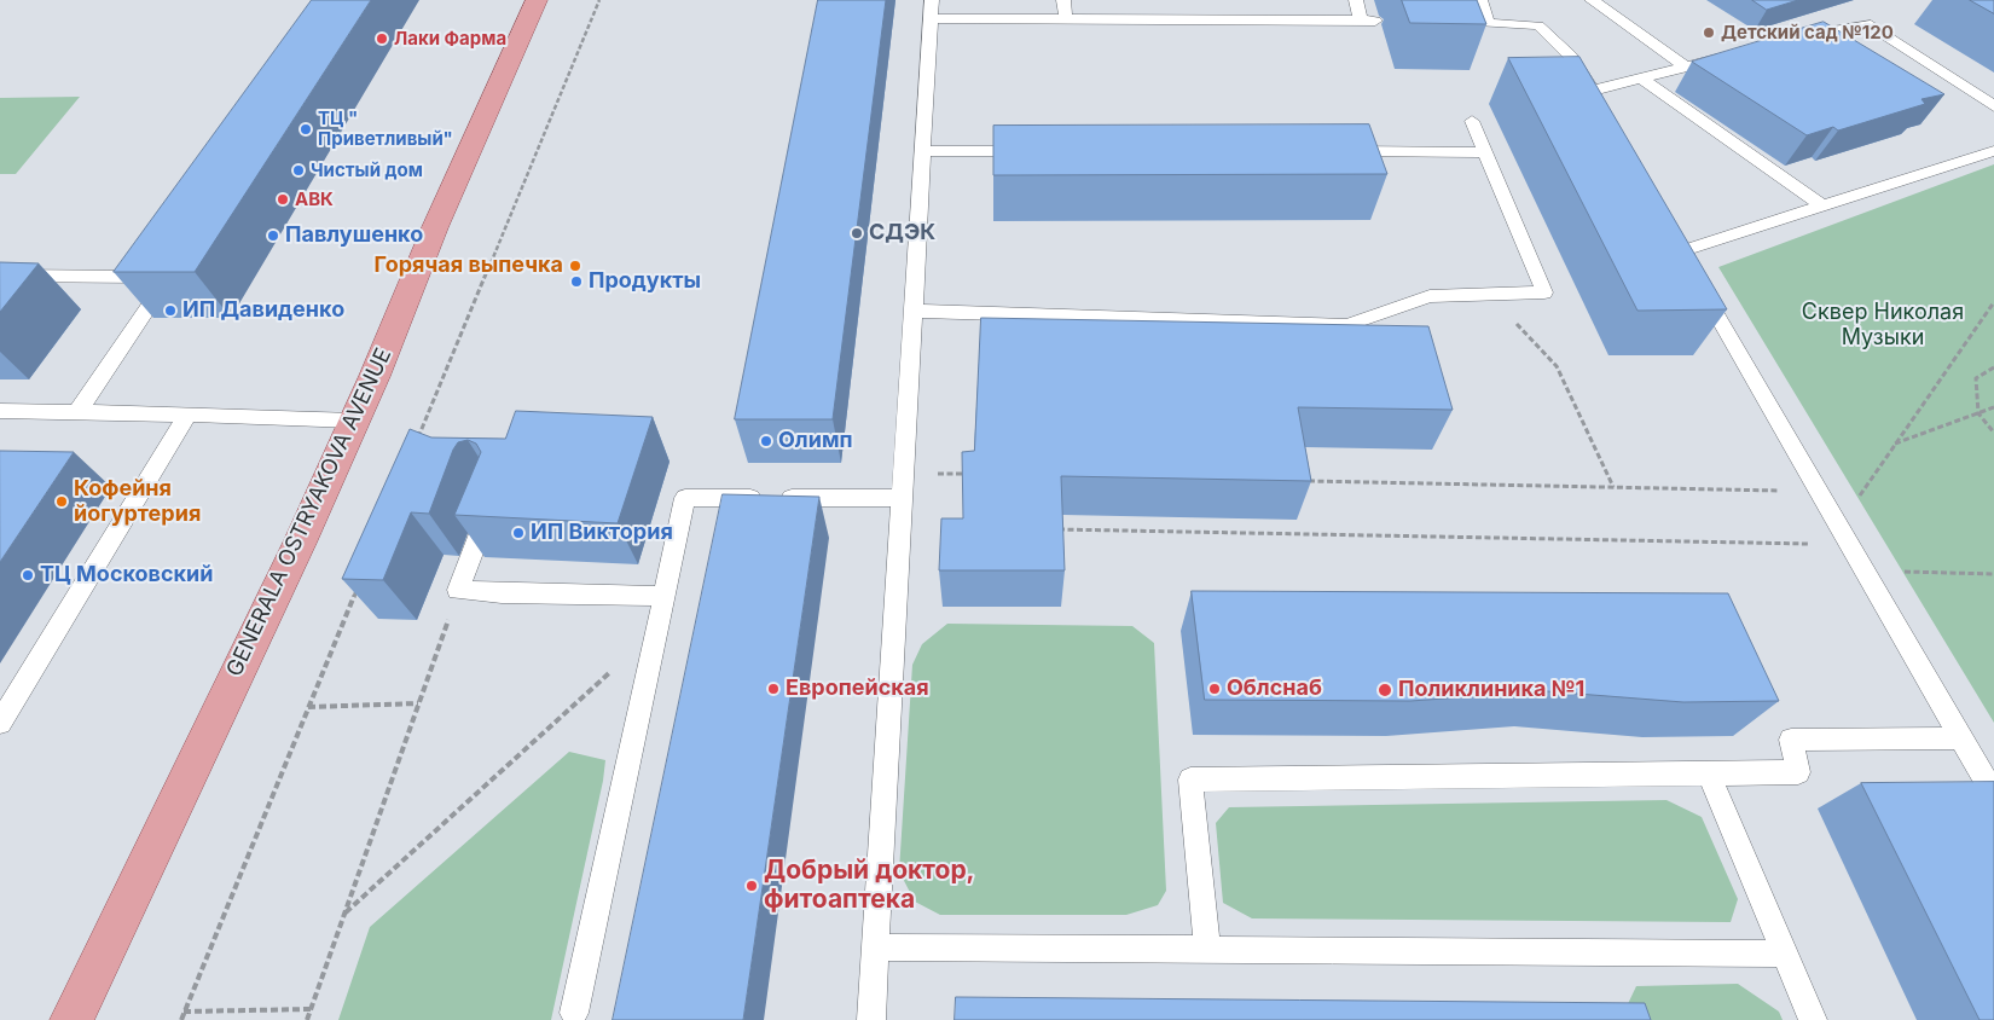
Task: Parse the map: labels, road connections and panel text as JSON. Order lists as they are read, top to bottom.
{
  "streets": {
    "main road": ["GENERALA OSTRYAKOVA AVENUE"]
  },
  "parks": ["Сквер Николая Музыки"],
  "places": [
    "Детский сад №120",
    "Лаки Фарма",
    "ТЦ \" Приветливый\"",
    "Чистый дом",
    "АВК",
    "СДЭК",
    "Павлушенко",
    "Горячая выпечка",
    "Продукты",
    "ИП Давиденко",
    "Олимп",
    "Кофейня йогуртерия",
    "ИП Виктория",
    "ТЦ Московский",
    "Европейская",
    "Облснаб",
    "Поликлиника №1",
    "Добрый доктор, фитоаптека"
  ]
}
